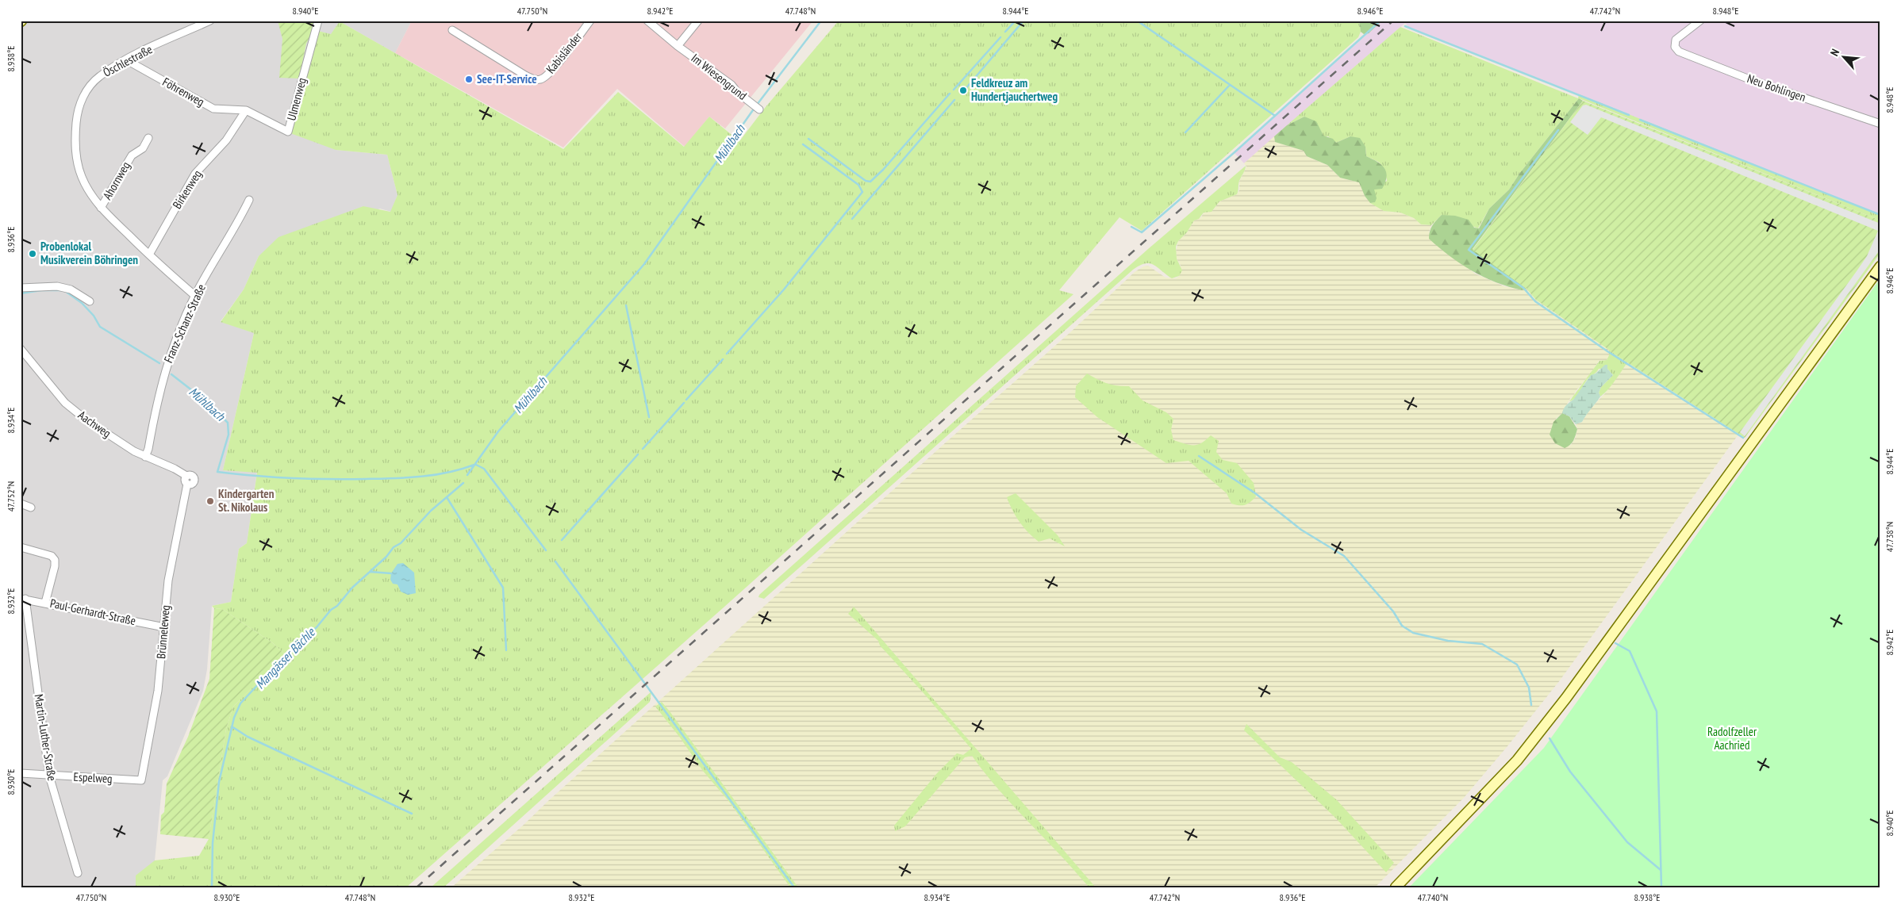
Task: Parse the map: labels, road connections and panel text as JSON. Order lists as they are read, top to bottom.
{
  "streets": {
    "street": [
      "Kabisländer",
      "Öschlestraße",
      "Im Wiesengrund",
      "Neu Bohlingen",
      "Föhrenweg",
      "Ulmenweg",
      "Ahornweg",
      "Birkenweg",
      "Franz-Schanz-Straße",
      "Aachweg",
      "Paul-Gerhardt-Straße",
      "Brünneleweg",
      "Martin-Luther-Straße",
      "Espelweg"
    ]
  },
  "crossings": [
    ["Öschlestraße", "Föhrenweg"],
    ["Öschlestraße", "Ahornweg"],
    ["Öschlestraße", "Birkenweg"],
    ["Öschlestraße", "Franz-Schanz-Straße"],
    ["Föhrenweg", "Ulmenweg"],
    ["Föhrenweg", "Birkenweg"],
    ["Ulmenweg", "Birkenweg"],
    ["Franz-Schanz-Straße", "Aachweg"],
    ["Aachweg", "Brünneleweg"],
    ["Paul-Gerhardt-Straße", "Brünneleweg"],
    ["Paul-Gerhardt-Straße", "Martin-Luther-Straße"],
    ["Brünneleweg", "Espelweg"],
    ["Martin-Luther-Straße", "Espelweg"]
  ],
  "water": ["Mühlbach", "Mangässer Bächle"],
  "parks": ["Radolfzeller Aachried"],
  "places": [
    "See-IT-Service",
    "Feldkreuz am Hundertjauchertweg",
    "Probenlokal Musikverein Böhringen",
    "Kindergarten St. Nikolaus"
  ],
  "north": "top left",
  "coordinates": [
    "8.940°E",
    "47.750°N",
    "8.942°E",
    "47.748°N",
    "8.944°E",
    "8.946°E",
    "47.742°N",
    "8.948°E",
    "8.938°E",
    "8.936°E",
    "8.934°E",
    "47.752°N",
    "47.738°N",
    "8.932°E",
    "8.930°E",
    "47.740°N"
  ]
}
